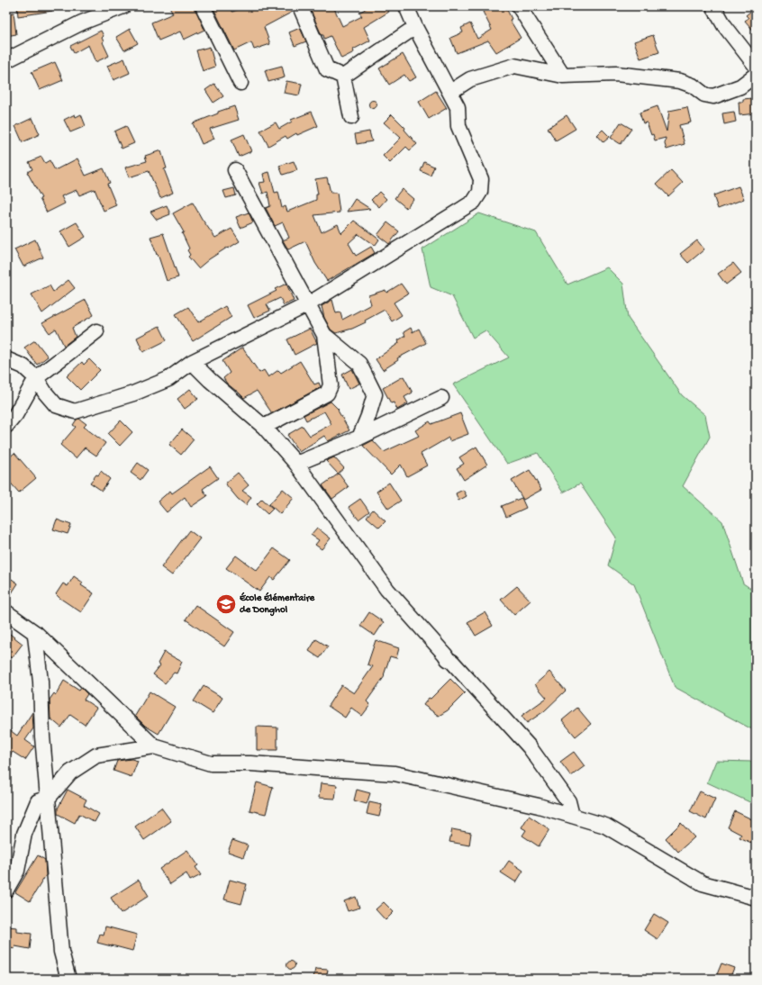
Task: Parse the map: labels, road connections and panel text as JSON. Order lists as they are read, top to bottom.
{
  "places": {
    "school or university": ["École Élémentaire de Donghol"]
  }
}
